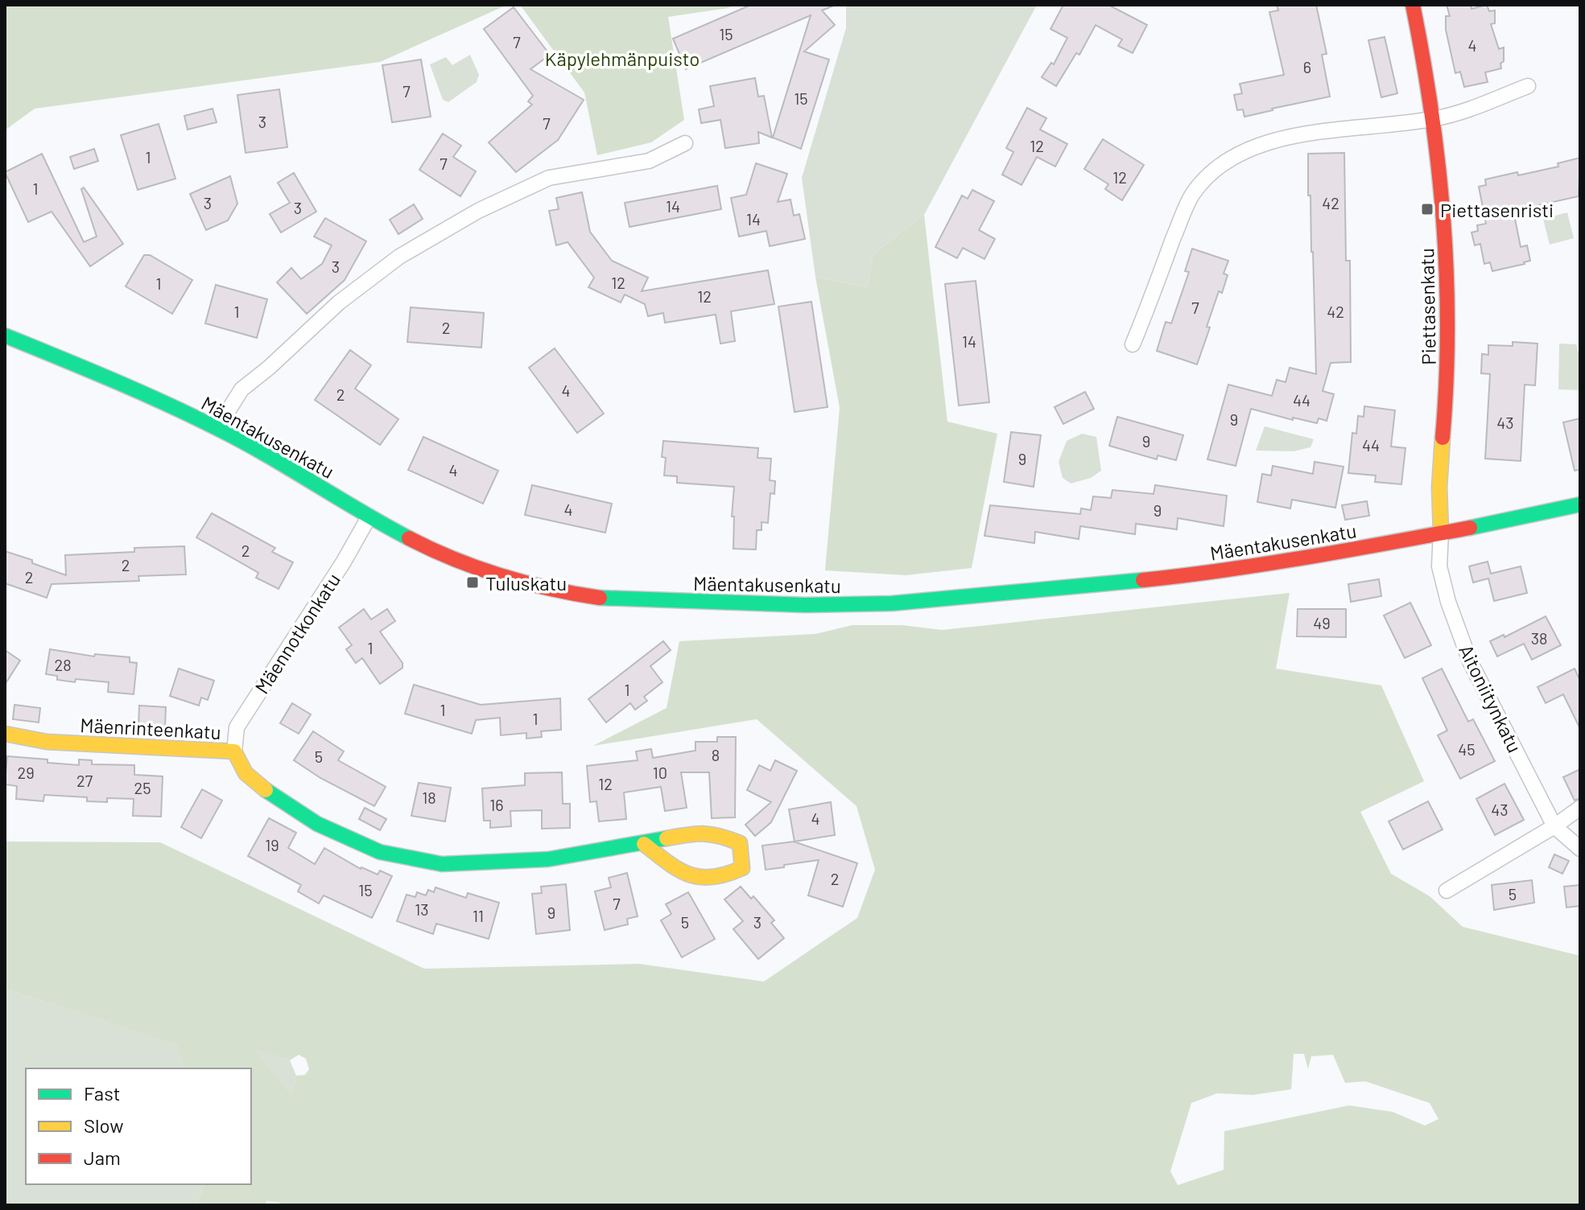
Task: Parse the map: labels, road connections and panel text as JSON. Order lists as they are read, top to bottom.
{
  "streets": {
    "main road": ["Piettasenkatu", "Mäentakusenkatu", "Mäenrinteenkatu"],
    "street": ["Mäennotkonkatu", "Aitoniitynkatu"]
  },
  "crossings": [
    ["Piettasenkatu", "Mäentakusenkatu"],
    ["Piettasenkatu", "Aitoniitynkatu"],
    ["Mäentakusenkatu", "Mäennotkonkatu"],
    ["Mäentakusenkatu", "Aitoniitynkatu"],
    ["Mäennotkonkatu", "Mäenrinteenkatu"]
  ],
  "parks": ["Käpylehmänpuisto"],
  "places": {
    "transit": ["Piettasenristi", "Tuluskatu"]
  },
  "house_numbers": [
    "15",
    "7",
    "4",
    "6",
    "7",
    "15",
    "3",
    "7",
    "12",
    "1",
    "7",
    "12",
    "1",
    "3",
    "42",
    "14",
    "3",
    "14",
    "3",
    "12",
    "1",
    "12",
    "7",
    "1",
    "42",
    "2",
    "14",
    "4",
    "2",
    "44",
    "9",
    "43",
    "9",
    "44",
    "9",
    "4",
    "4",
    "9",
    "2",
    "2",
    "2",
    "49",
    "38",
    "1",
    "28",
    "1",
    "1",
    "1",
    "45",
    "8",
    "5",
    "29",
    "10",
    "27",
    "12",
    "25",
    "18",
    "16",
    "43",
    "4",
    "19",
    "2",
    "15",
    "5",
    "7",
    "13",
    "9",
    "11",
    "5",
    "3"
  ],
  "legend": ["Fast", "Slow", "Jam"]
}
